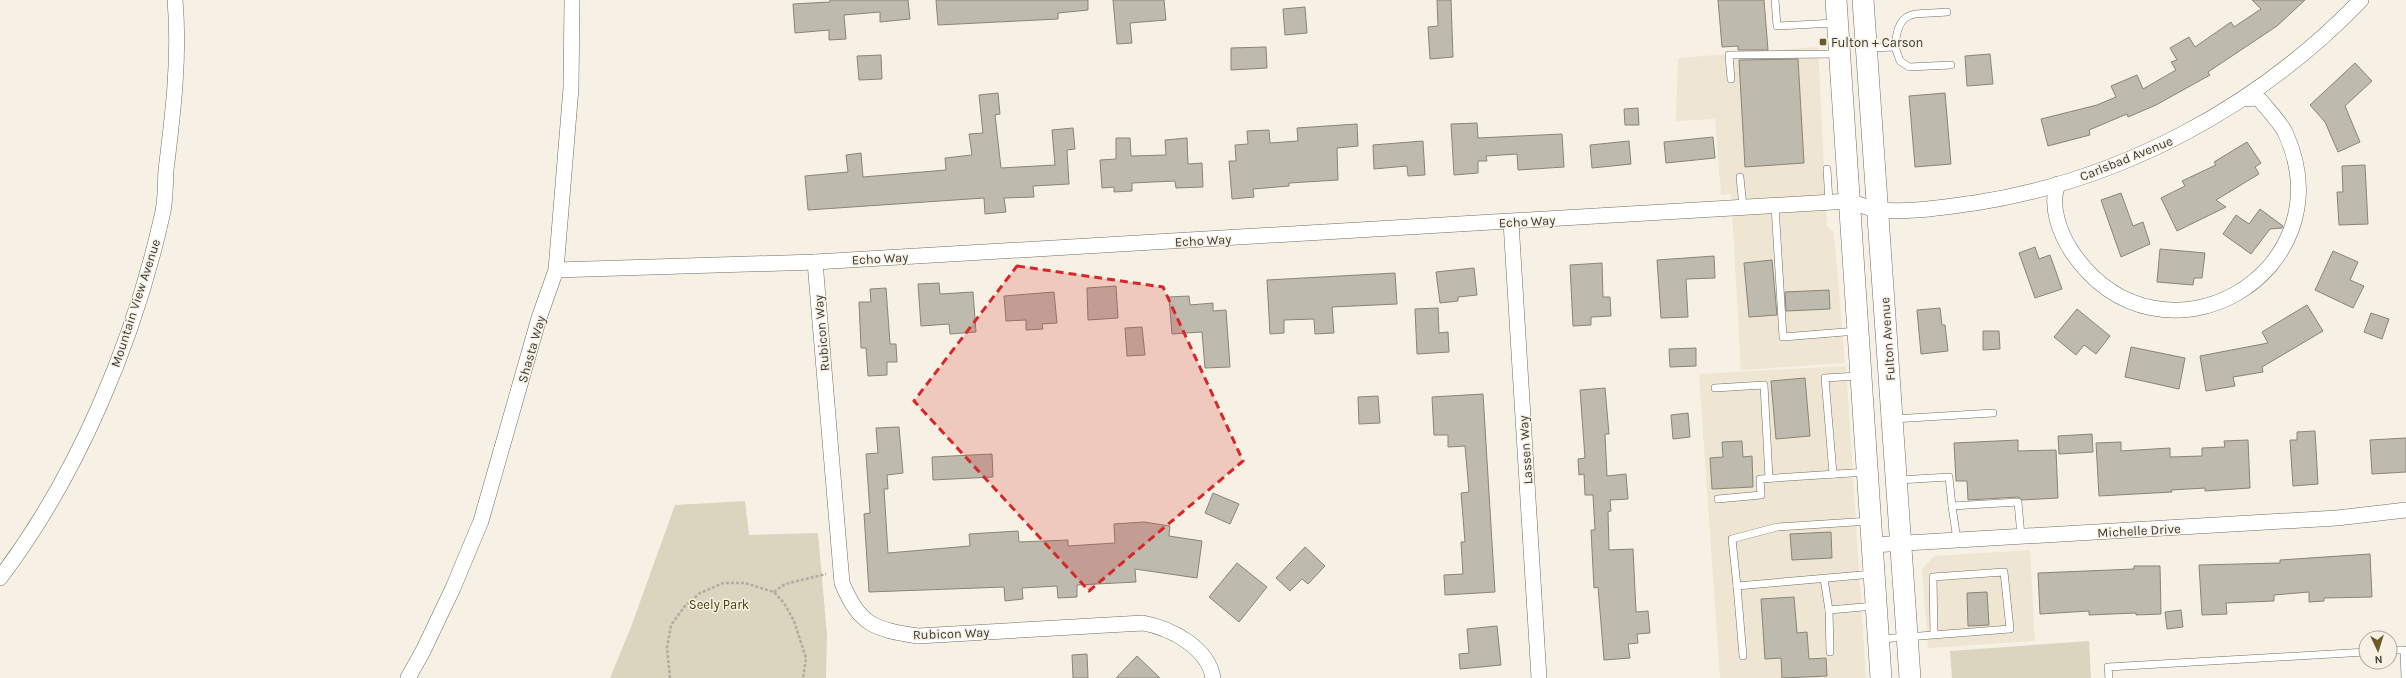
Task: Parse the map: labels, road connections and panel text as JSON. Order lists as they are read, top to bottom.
{
  "streets": {
    "main road": ["Fulton Avenue"],
    "street": [
      "Carlsbad Avenue",
      "Echo Way",
      "Mountain View Avenue",
      "Rubicon Way",
      "Shasta Way",
      "Lassen Way",
      "Michelle Drive"
    ]
  },
  "crossings": [
    ["Carlsbad Avenue", "Echo Way"],
    ["Carlsbad Avenue", "Fulton Avenue"],
    ["Echo Way", "Rubicon Way"],
    ["Echo Way", "Shasta Way"],
    ["Echo Way", "Lassen Way"],
    ["Fulton Avenue", "Michelle Drive"]
  ],
  "parks": ["Seely Park"],
  "places": {
    "transit": ["Fulton + Carson"]
  },
  "north": "bottom"
}
